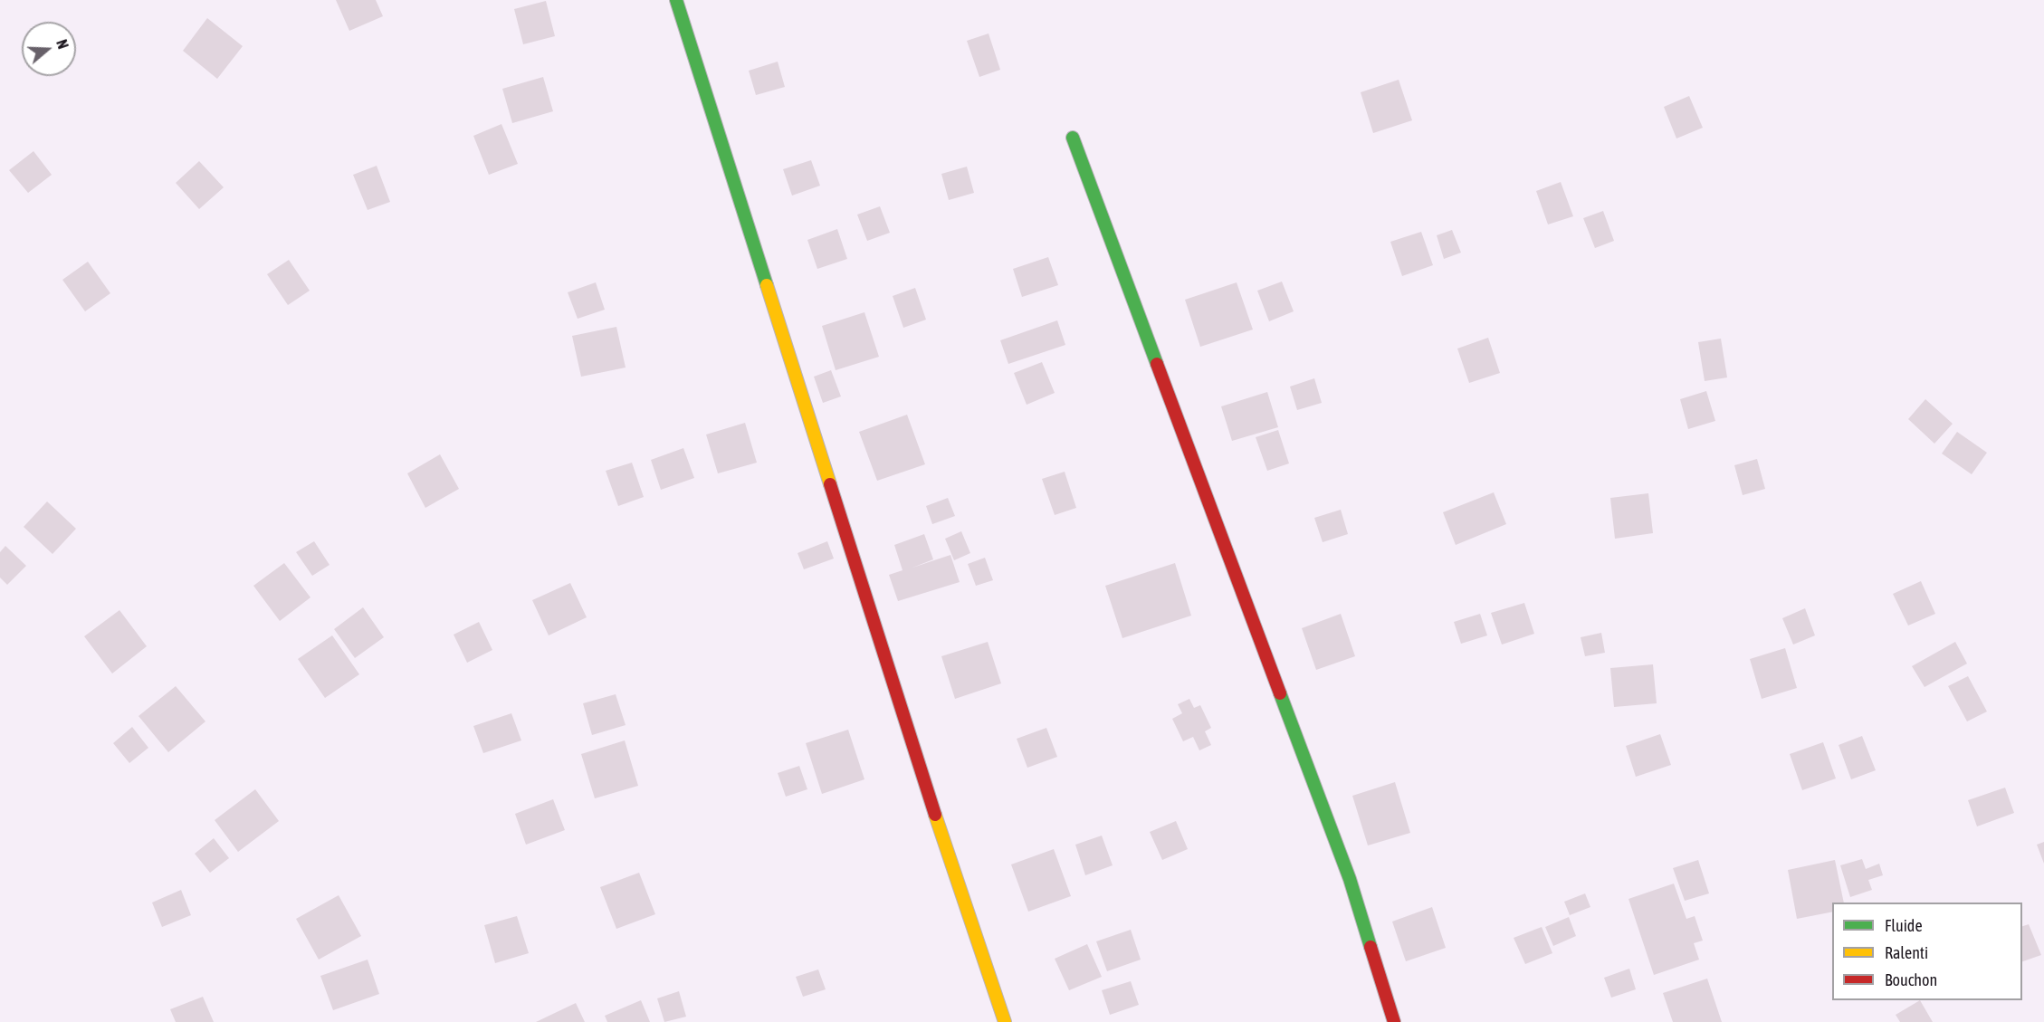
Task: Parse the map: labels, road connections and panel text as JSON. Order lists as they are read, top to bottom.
{
  "legend": ["Fluide", "Ralenti", "Bouchon"],
  "north": "right"
}
